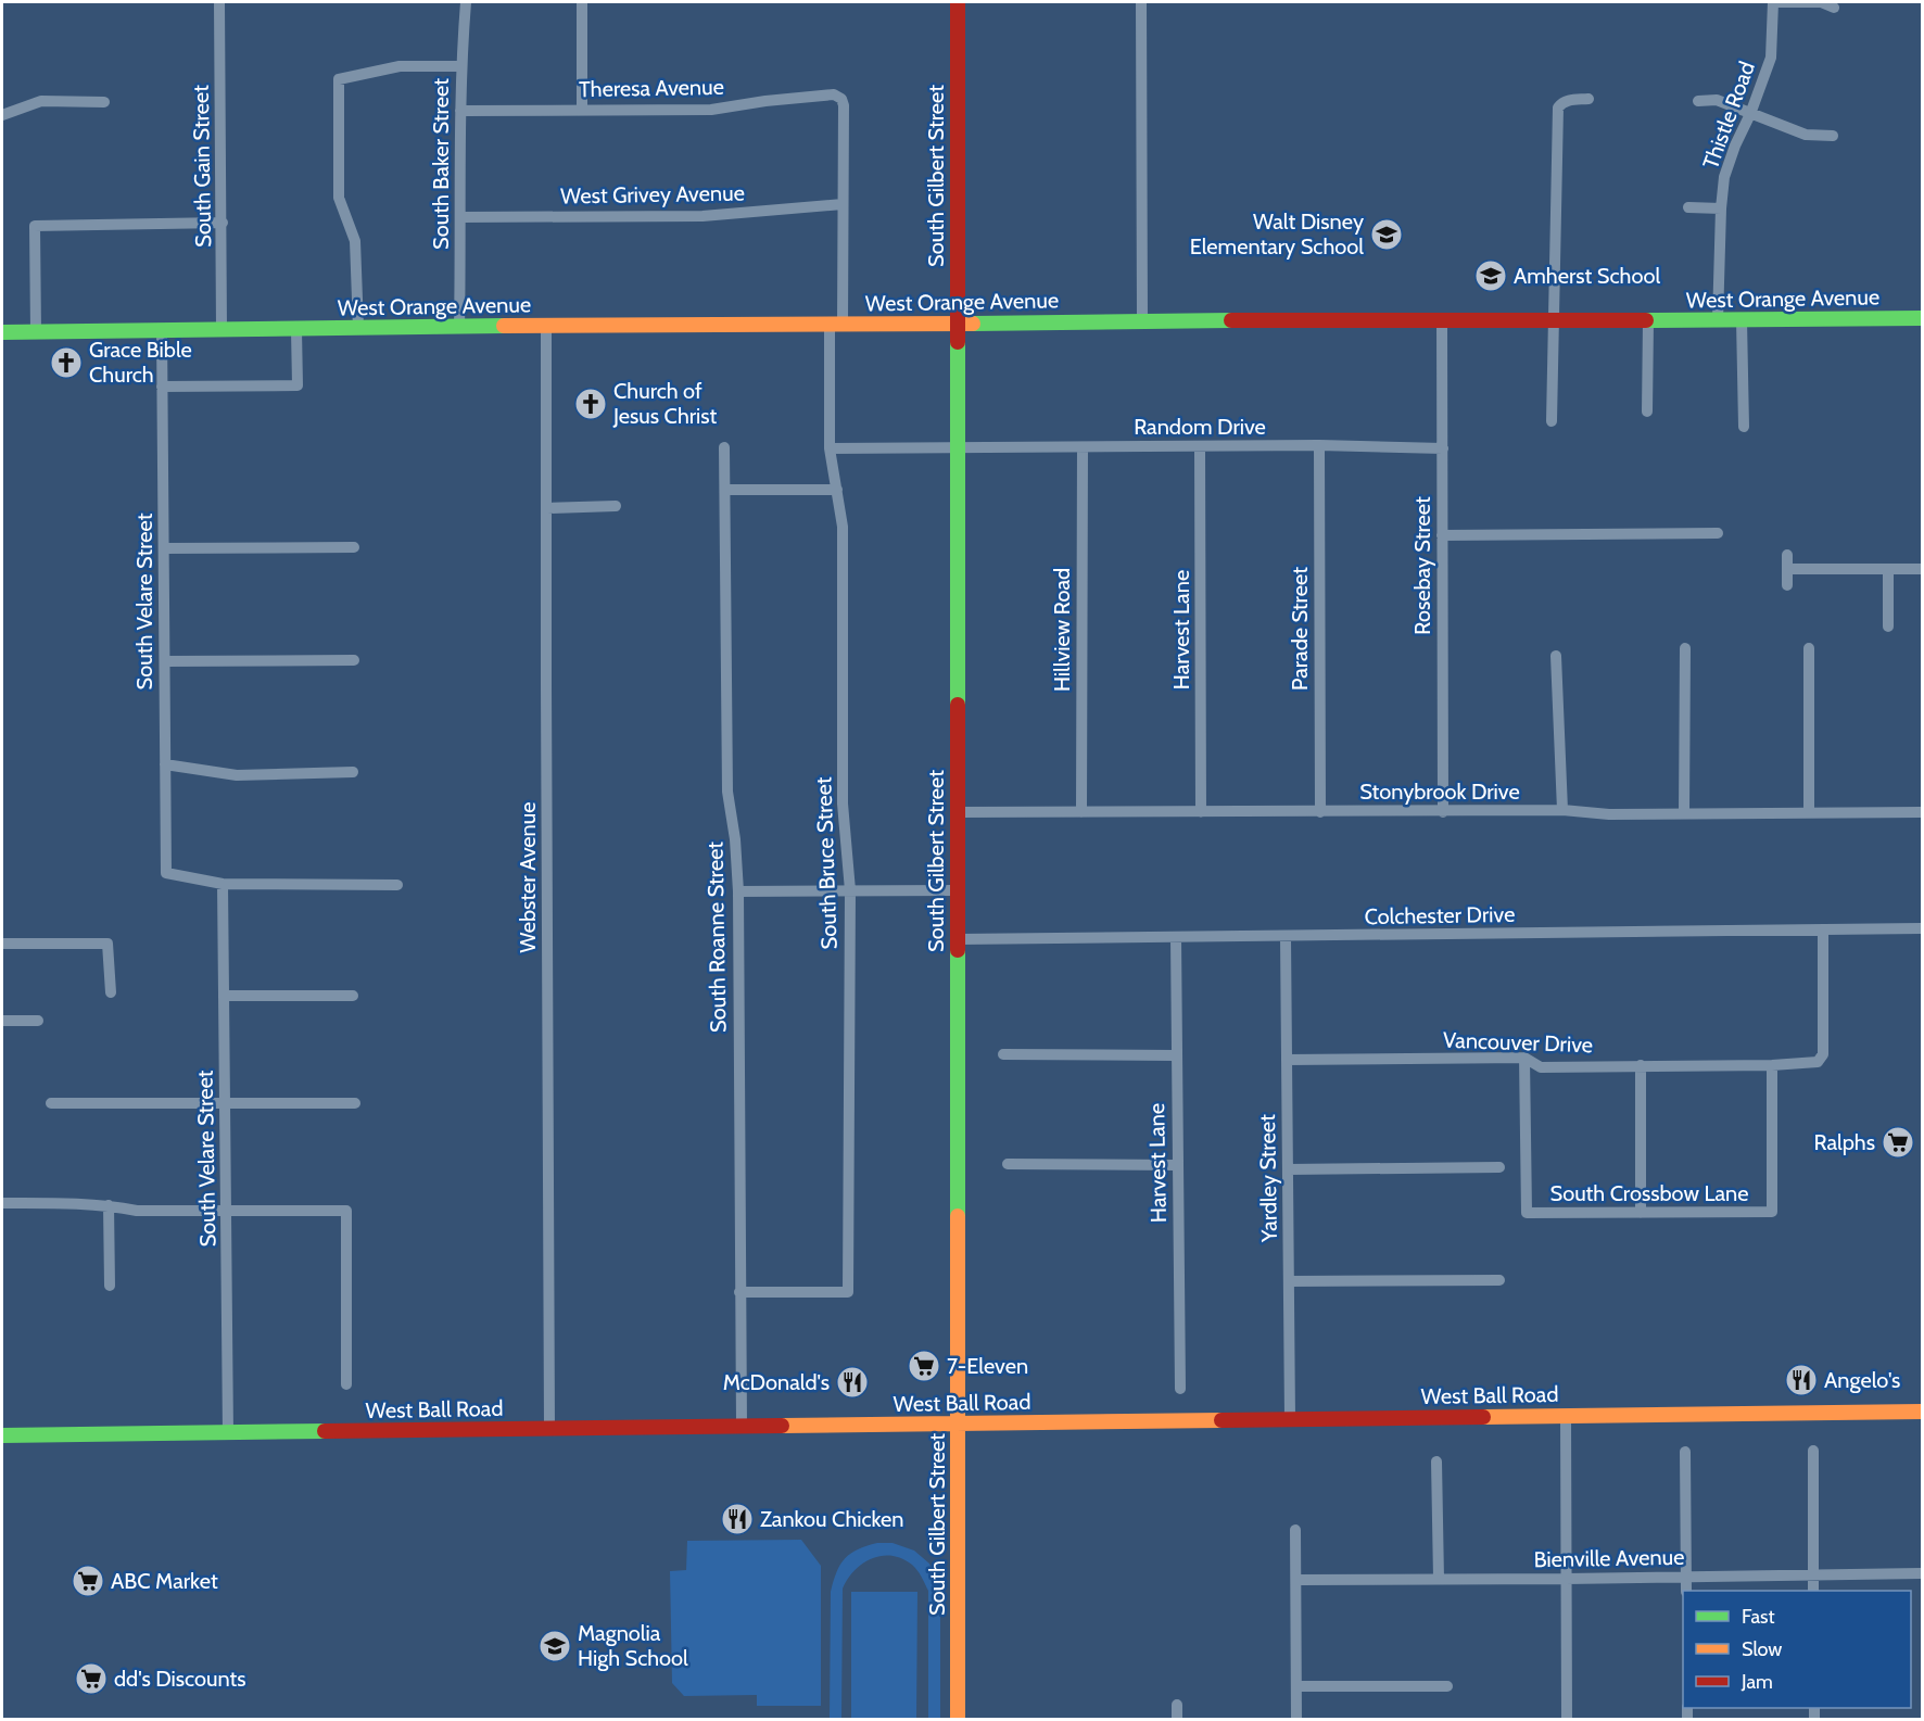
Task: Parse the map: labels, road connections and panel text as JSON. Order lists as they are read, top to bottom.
{
  "streets": {
    "street": [
      "Theresa Avenue",
      "Thistle Road",
      "South Baker Street",
      "South Gain Street",
      "South Gilbert Street",
      "West Grivey Avenue",
      "West Orange Avenue",
      "Random Drive",
      "Rosebay Street",
      "South Velare Street",
      "Parade Street",
      "Hillview Road",
      "Harvest Lane",
      "Stonybrook Drive",
      "South Bruce Street",
      "Webster Avenue",
      "Colchester Drive",
      "South Roanne Street",
      "Vancouver Drive",
      "Yardley Street",
      "South Crossbow Lane",
      "West Ball Road",
      "Bienville Avenue"
    ]
  },
  "crossings": [
    ["Theresa Avenue", "South Baker Street"],
    ["Theresa Avenue", "South Bruce Street"],
    ["Thistle Road", "West Orange Avenue"],
    ["South Baker Street", "West Grivey Avenue"],
    ["South Baker Street", "West Orange Avenue"],
    ["South Gain Street", "West Orange Avenue"],
    ["South Gilbert Street", "West Orange Avenue"],
    ["South Gilbert Street", "Random Drive"],
    ["South Gilbert Street", "Stonybrook Drive"],
    ["South Gilbert Street", "Colchester Drive"],
    ["South Gilbert Street", "West Ball Road"],
    ["West Grivey Avenue", "South Bruce Street"],
    ["West Orange Avenue", "Rosebay Street"],
    ["West Orange Avenue", "South Velare Street"],
    ["West Orange Avenue", "South Bruce Street"],
    ["West Orange Avenue", "Webster Avenue"],
    ["Random Drive", "Rosebay Street"],
    ["Random Drive", "Parade Street"],
    ["Random Drive", "Hillview Road"],
    ["Random Drive", "Harvest Lane"],
    ["Random Drive", "South Bruce Street"],
    ["Rosebay Street", "Stonybrook Drive"],
    ["South Velare Street", "West Ball Road"],
    ["Parade Street", "Stonybrook Drive"],
    ["Hillview Road", "Stonybrook Drive"],
    ["Harvest Lane", "Stonybrook Drive"],
    ["Harvest Lane", "Colchester Drive"],
    ["South Bruce Street", "South Roanne Street"],
    ["Webster Avenue", "West Ball Road"],
    ["Colchester Drive", "Vancouver Drive"],
    ["Colchester Drive", "Yardley Street"],
    ["South Roanne Street", "West Ball Road"],
    ["Vancouver Drive", "Yardley Street"],
    ["Vancouver Drive", "South Crossbow Lane"],
    ["Yardley Street", "West Ball Road"]
  ],
  "places": {
    "school or university": ["Walt Disney Elementary School", "Amherst School", "Magnolia High School"],
    "church": ["Grace Bible Church", "Church of Jesus Christ"],
    "supermarket": [
      "Ralphs",
      "7-Eleven",
      "ABC Market",
      "dd's Discounts"
    ],
    "restaurant": ["Angelo's", "McDonald's", "Zankou Chicken"]
  },
  "legend": ["Fast", "Slow", "Jam"]
}
